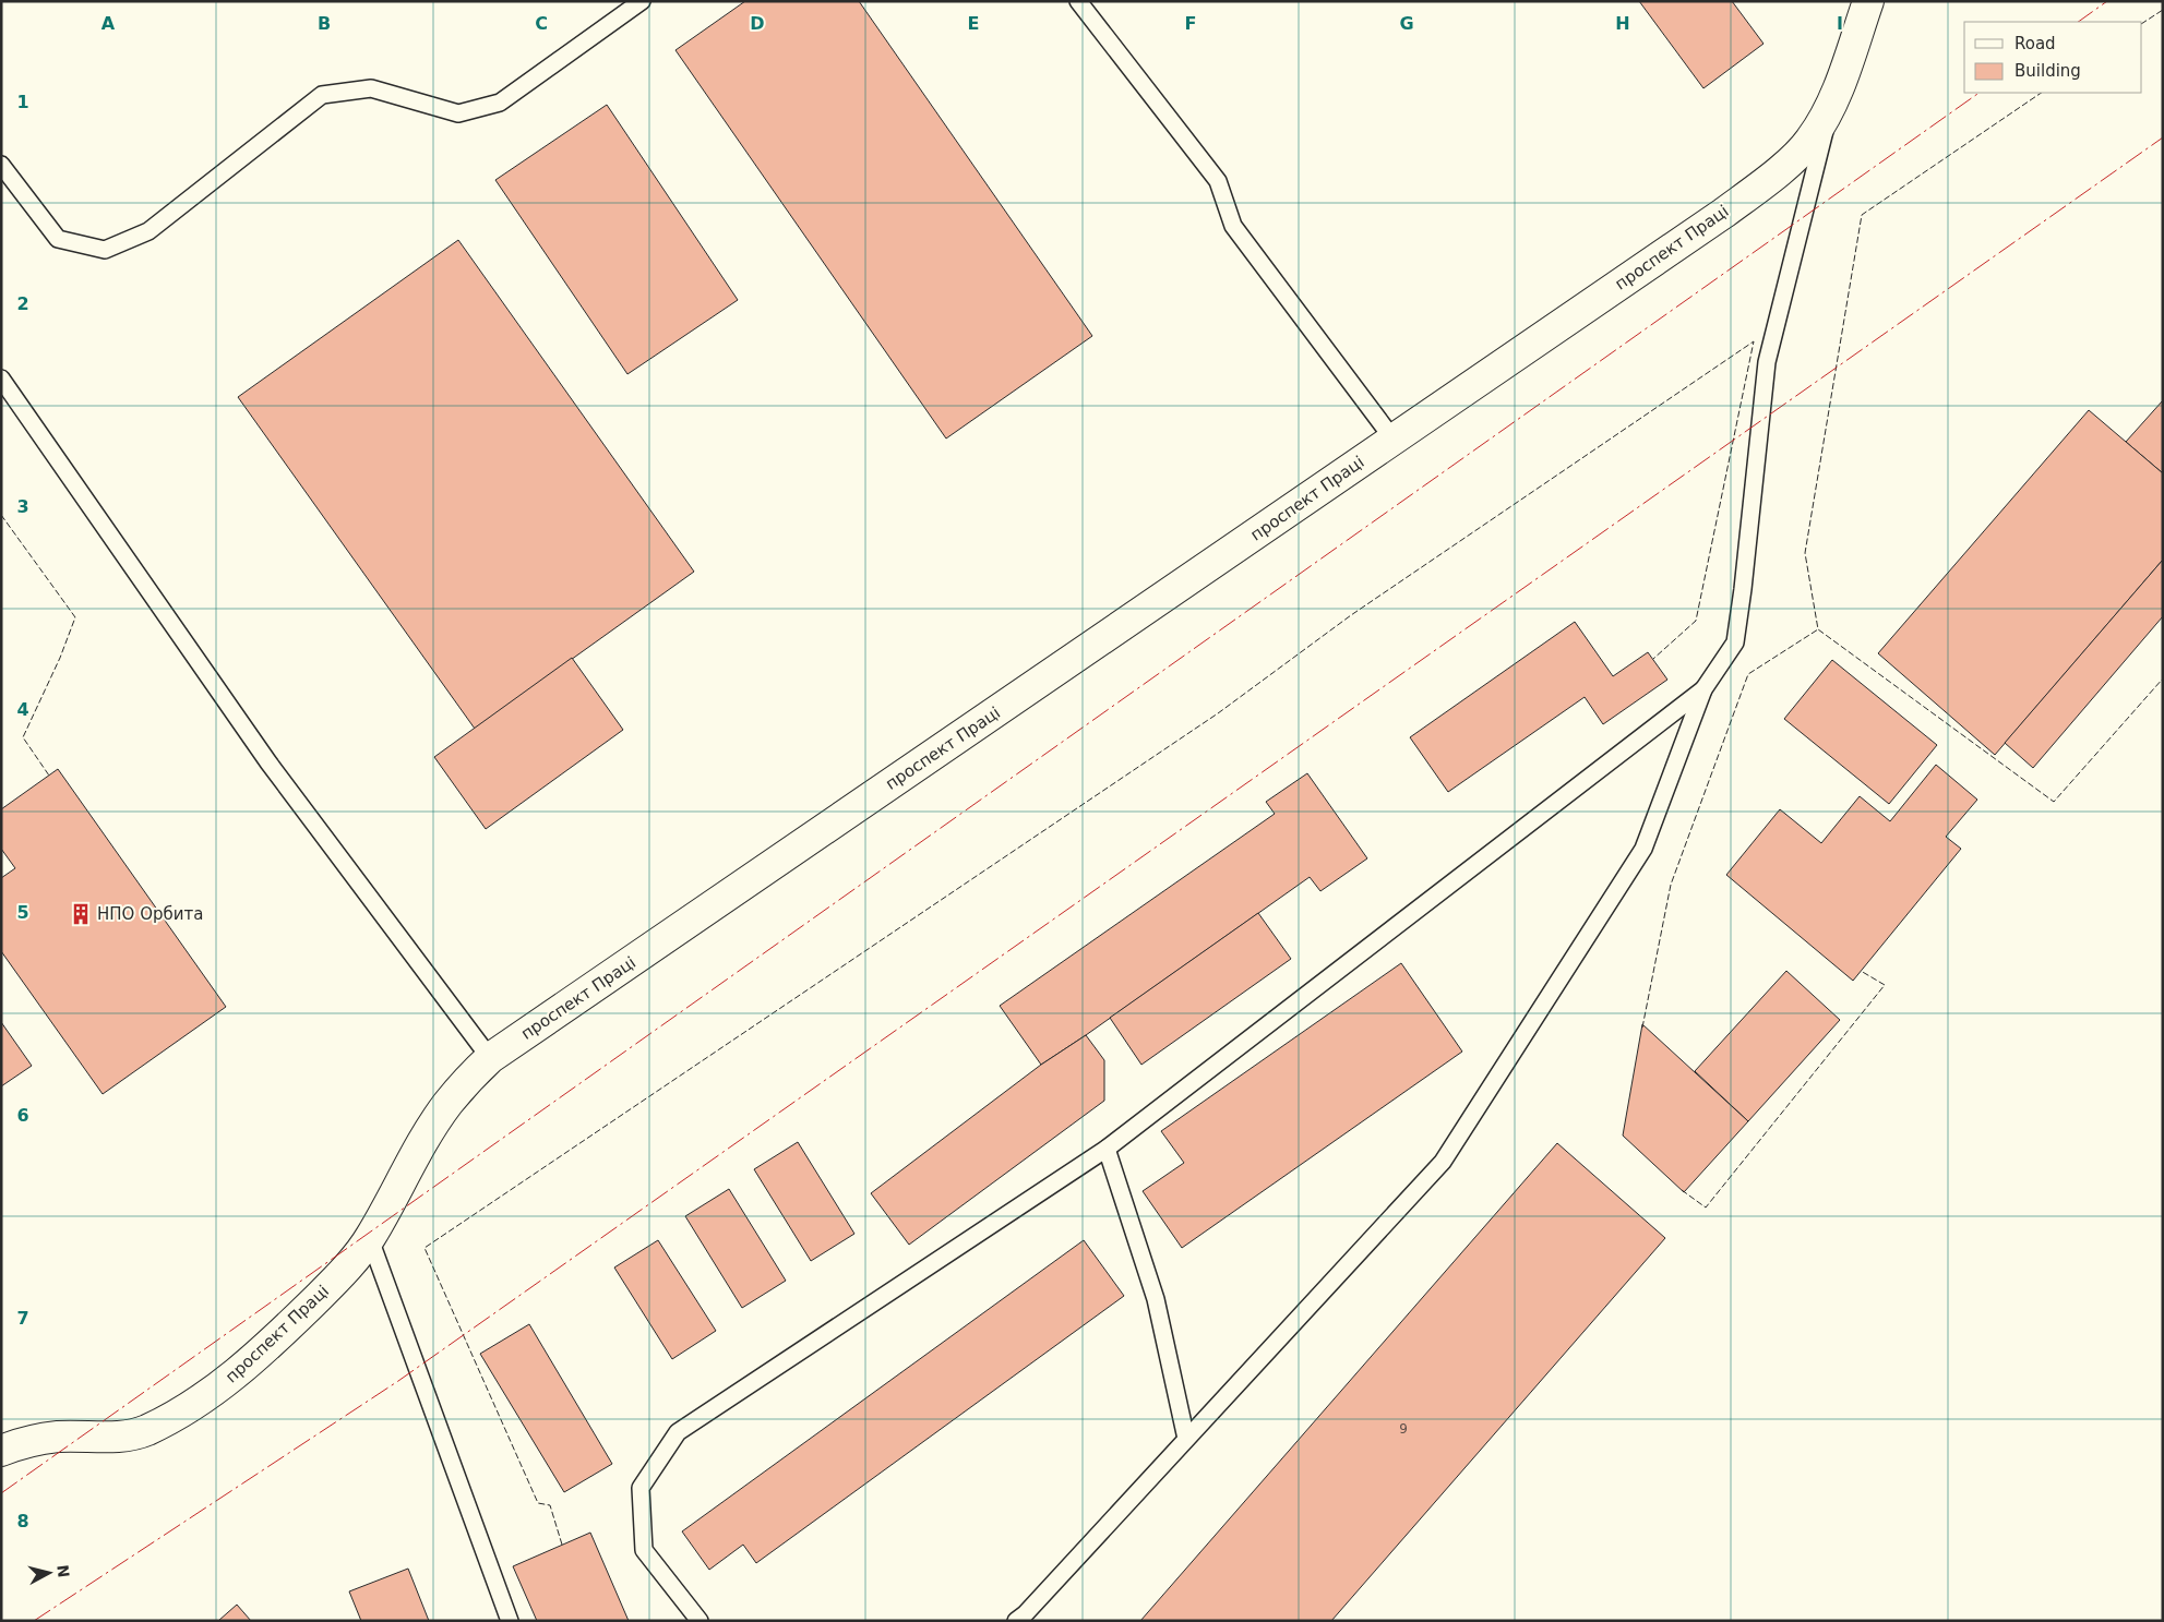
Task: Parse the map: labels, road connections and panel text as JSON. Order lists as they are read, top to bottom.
{
  "streets": {
    "street": ["проспект Праці"]
  },
  "places": {
    "building": ["НПО Орбита"]
  },
  "house_numbers": ["9"],
  "legend": ["Road", "Building"],
  "north": "right",
  "grid": {
    "columns": [
      "A",
      "B",
      "C",
      "D",
      "E",
      "F",
      "G",
      "H",
      "I"
    ],
    "rows": [
      "1",
      "2",
      "3",
      "4",
      "5",
      "6",
      "7",
      "8"
    ]
  }
}
